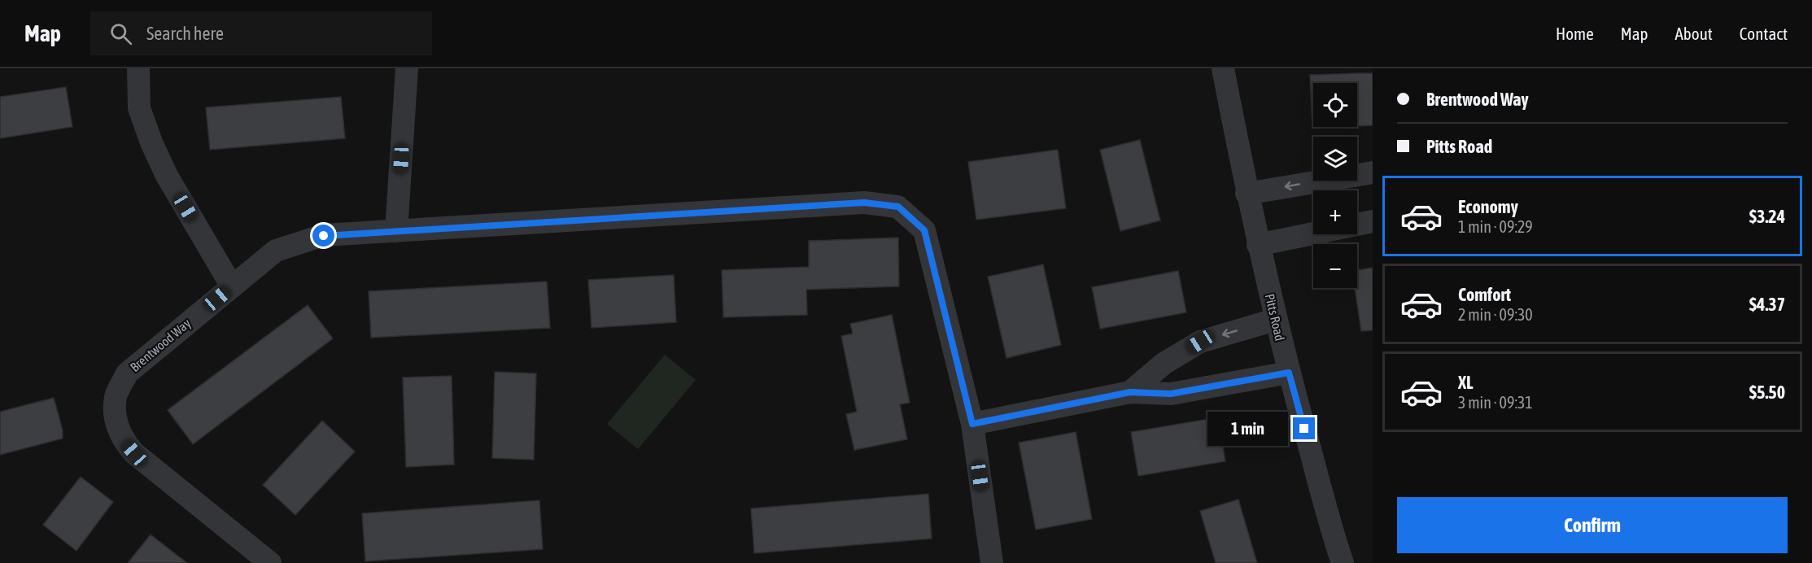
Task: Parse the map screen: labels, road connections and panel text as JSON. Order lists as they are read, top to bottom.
{
  "streets": {
    "street": ["Pitts Road", "Brentwood Way"]
  },
  "page": {
    "header": "Map",
    "search": "Search here",
    "nav": [
      "Home",
      "Map",
      "About",
      "Contact"
    ],
    "banner": ["Brentwood Way", "Pitts Road"],
    "map_buttons": ["+", "−"],
    "list": [
      {
        "name": "Economy",
        "note": "1 min · 09:29",
        "value": "$3.24"
      },
      {
        "name": "Comfort",
        "note": "2 min · 09:30",
        "value": "$4.37"
      },
      {
        "name": "XL",
        "note": "3 min · 09:31",
        "value": "$5.50"
      }
    ],
    "bubble": "1 min",
    "buttons": "Confirm"
  }
}
